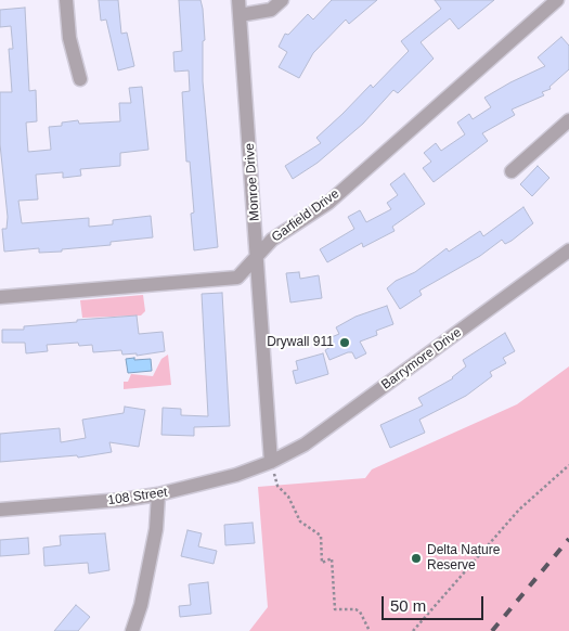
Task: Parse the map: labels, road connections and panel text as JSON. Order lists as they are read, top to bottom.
{
  "streets": {
    "street": [
      "Monroe Drive",
      "Garfield Drive",
      "Barrymore Drive",
      "108 Street"
    ]
  },
  "crossings": [
    ["Monroe Drive", "Garfield Drive"],
    ["Monroe Drive", "Barrymore Drive"],
    ["Monroe Drive", "108 Street"],
    ["Barrymore Drive", "108 Street"]
  ],
  "places": ["Drywall 911", "Delta Nature Reserve"],
  "scale_bar": "50 m"
}
